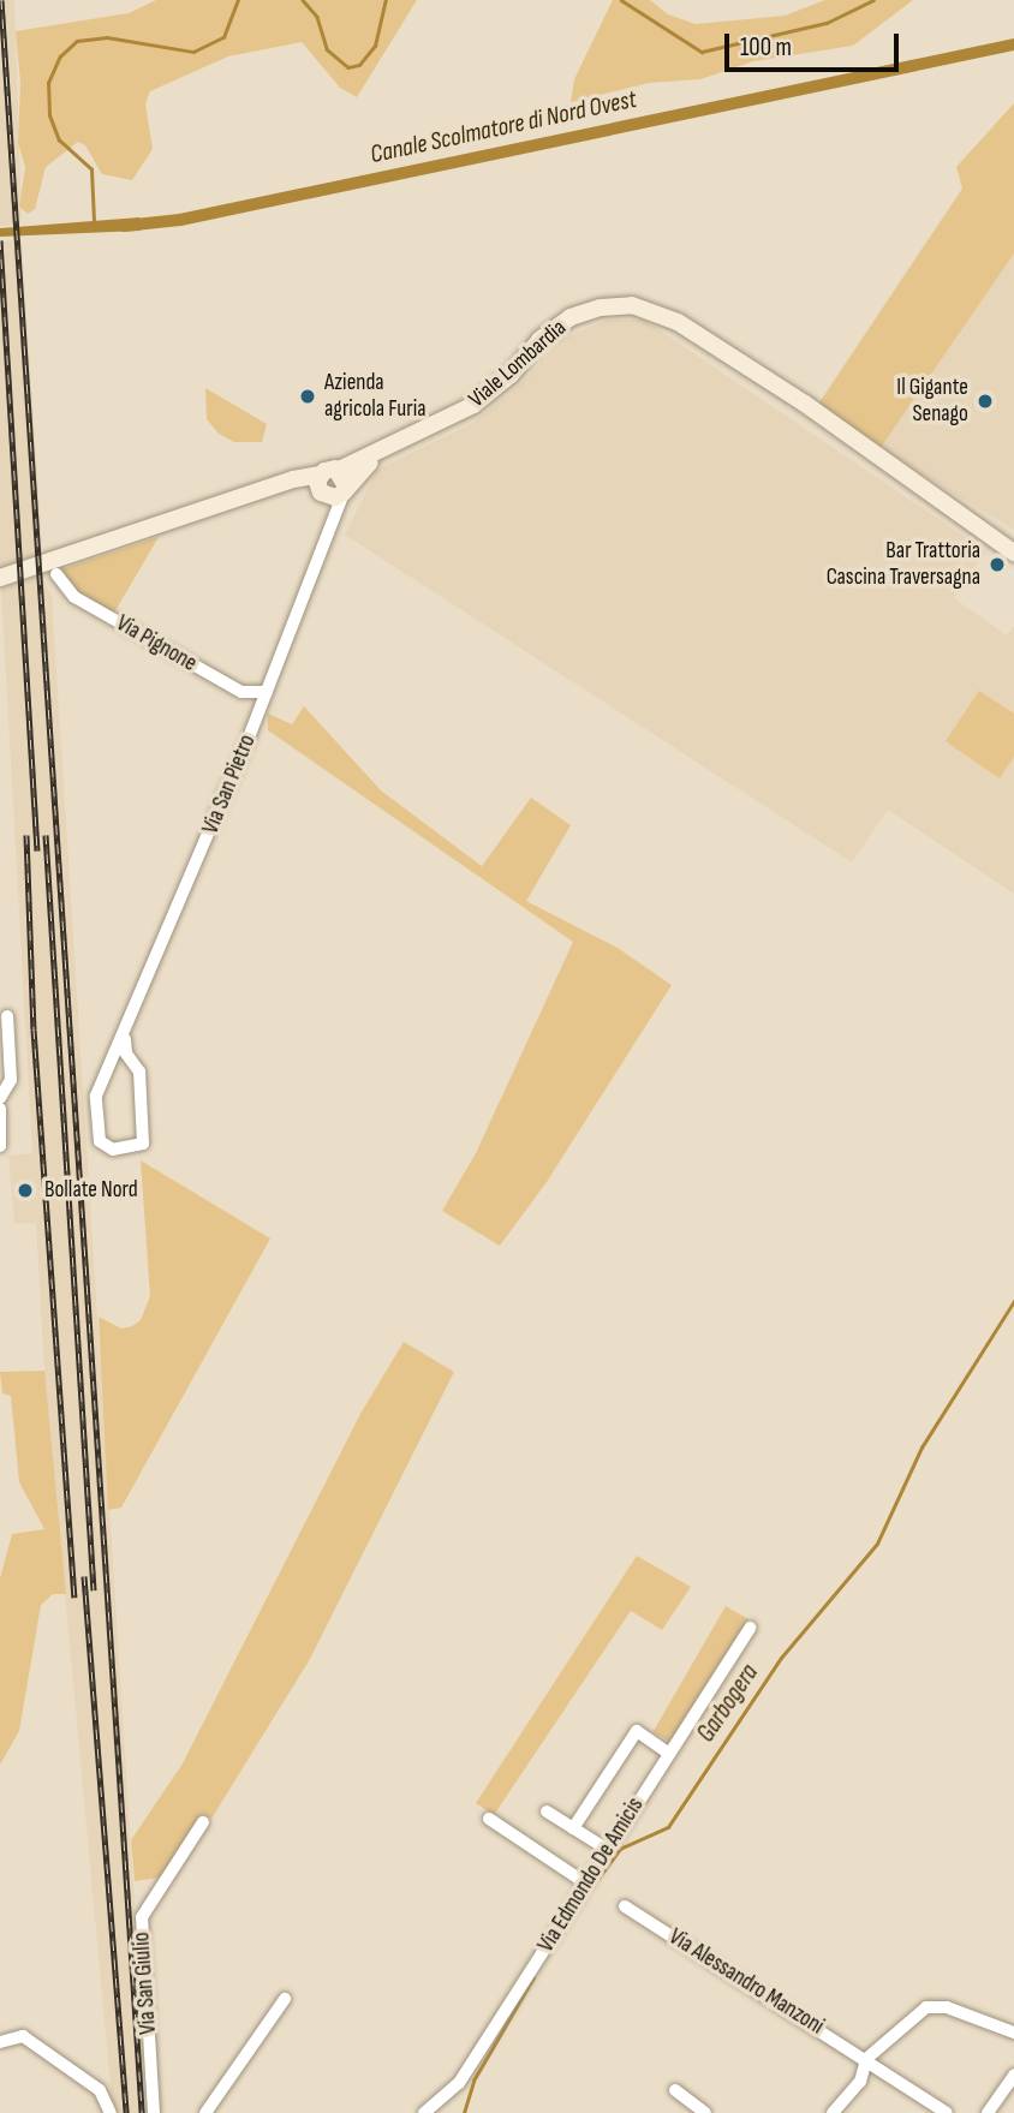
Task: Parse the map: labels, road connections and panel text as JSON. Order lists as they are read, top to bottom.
{
  "streets": {
    "street": [
      "Viale Lombardia",
      "Via Pignone",
      "Via San Pietro",
      "Via Edmondo De Amicis",
      "Via Alessandro Manzoni",
      "Via San Giulio"
    ]
  },
  "crossings": [
    ["Viale Lombardia", "Via San Pietro"],
    ["Via Pignone", "Via San Pietro"]
  ],
  "water": ["Canale Scolmatore di Nord Ovest", "Garbogera"],
  "places": [
    "Azienda agricola Furia",
    "Il Gigante Senago",
    "Bar Trattoria Cascina Traversagna",
    "Bollate Nord"
  ],
  "scale_bar": "100 m"
}
